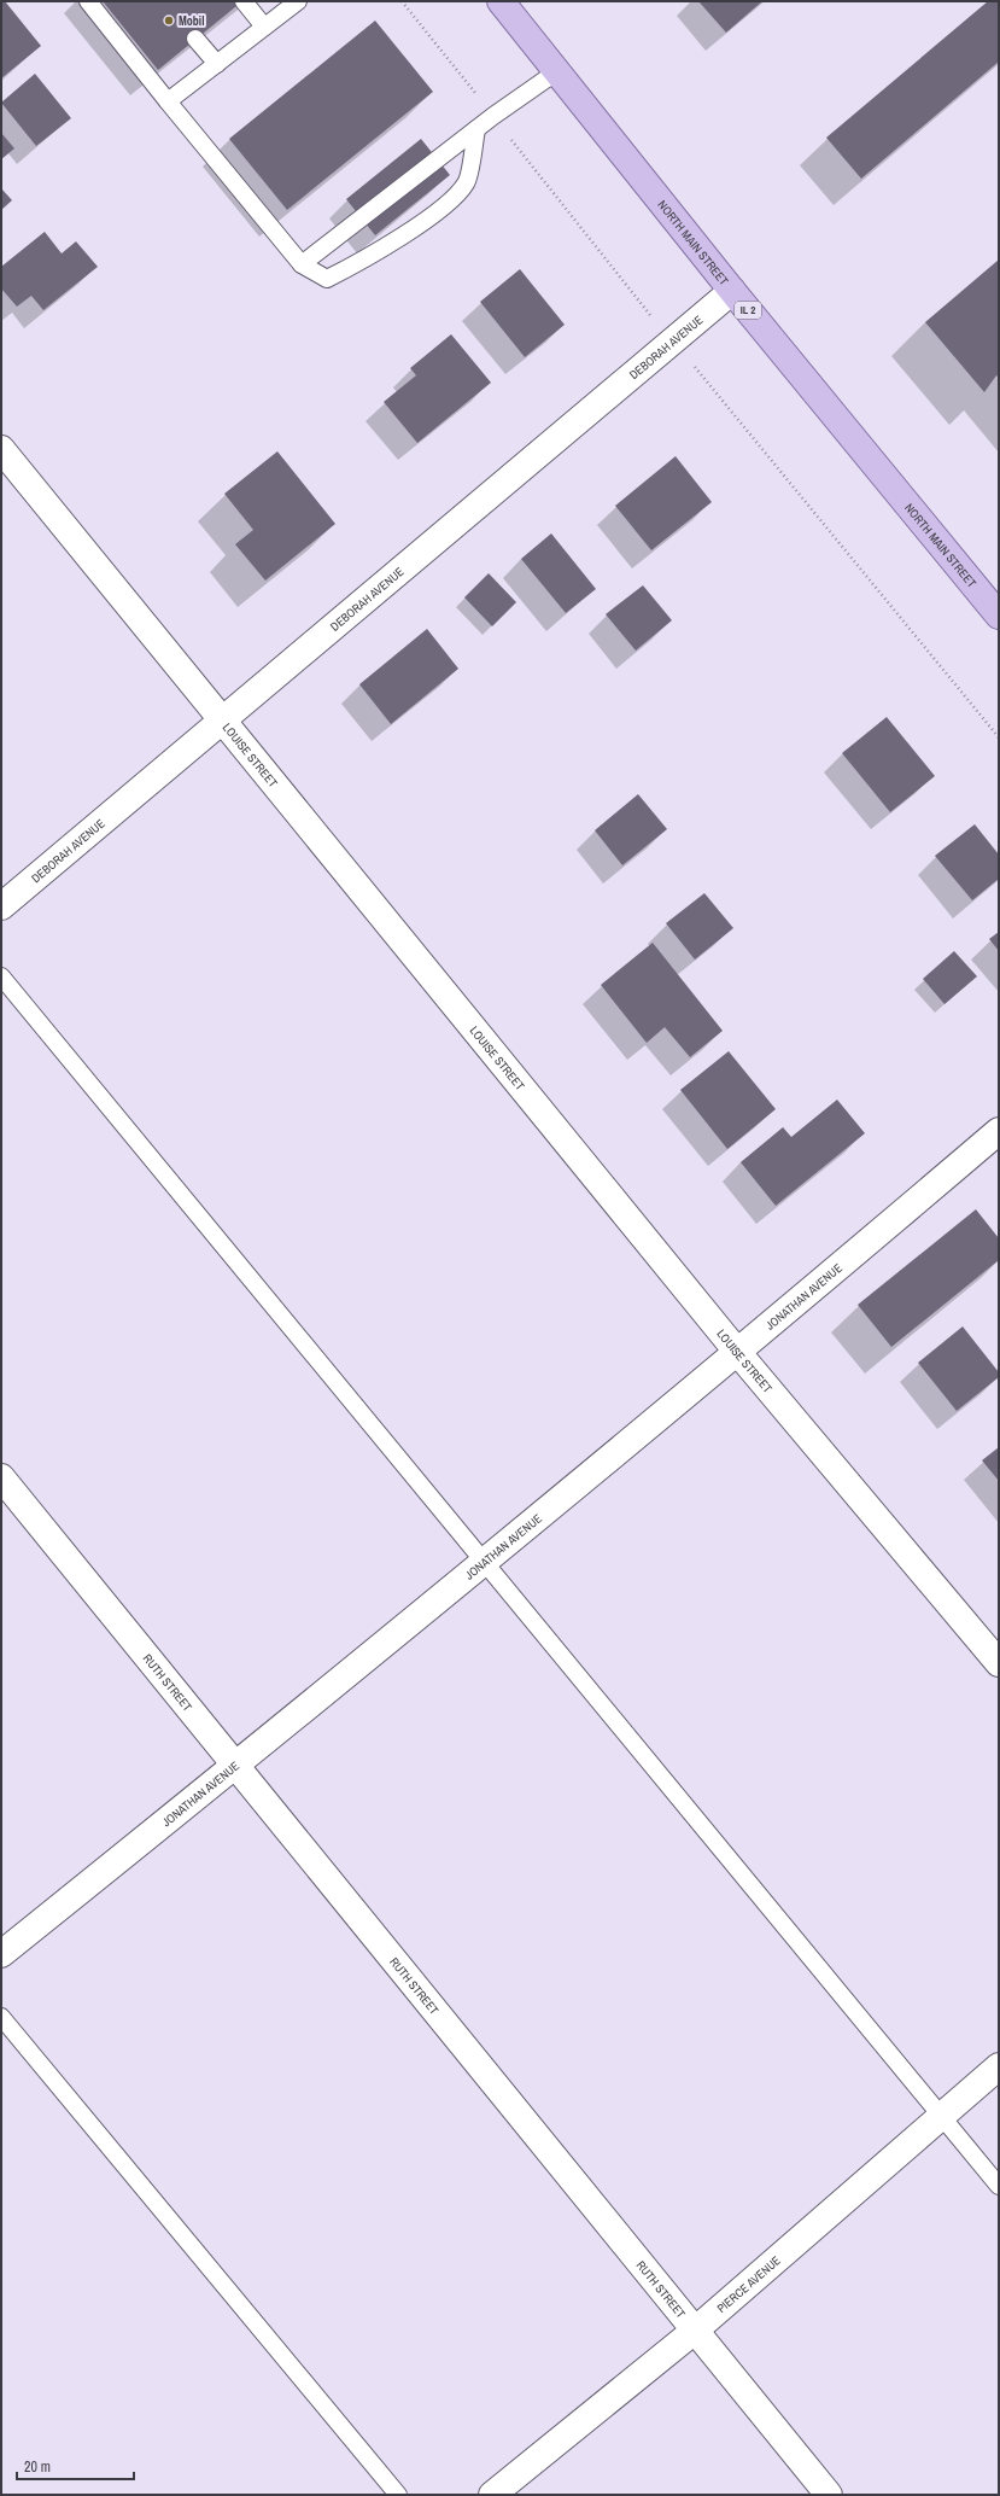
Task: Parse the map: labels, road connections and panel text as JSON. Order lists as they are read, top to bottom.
{
  "streets": {
    "main road": ["NORTH MAIN STREET", "IL 2"],
    "street": [
      "DEBORAH AVENUE",
      "LOUISE STREET",
      "JONATHAN AVENUE",
      "RUTH STREET",
      "PIERCE AVENUE"
    ]
  },
  "crossings": [
    ["NORTH MAIN STREET", "DEBORAH AVENUE"],
    ["DEBORAH AVENUE", "LOUISE STREET"],
    ["LOUISE STREET", "JONATHAN AVENUE"],
    ["JONATHAN AVENUE", "RUTH STREET"],
    ["RUTH STREET", "PIERCE AVENUE"]
  ],
  "places": ["Mobil"],
  "scale_bar": "20 m"
}
